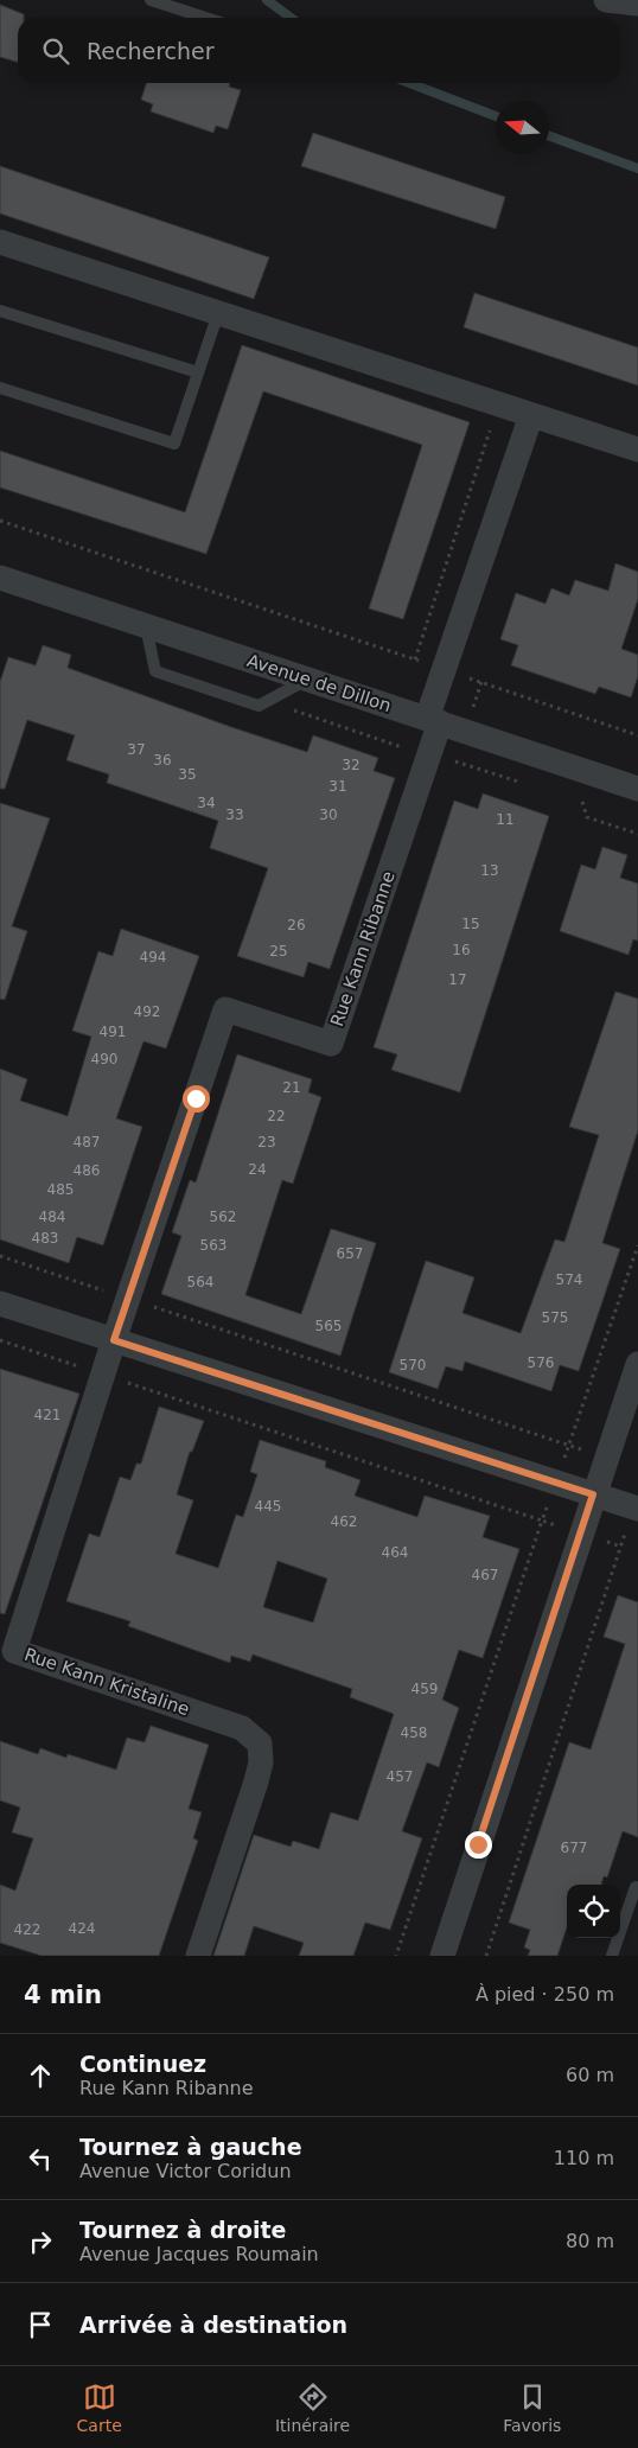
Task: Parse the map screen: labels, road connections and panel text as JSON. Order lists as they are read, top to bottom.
{
  "streets": {
    "street": ["Avenue de Dillon", "Rue Kann Ribanne", "Rue Kann Kristaline"]
  },
  "crossings": [
    ["Avenue de Dillon", "Rue Kann Ribanne"],
    ["Rue Kann Ribanne", "Rue Kann Kristaline"]
  ],
  "house_numbers": [
    "37",
    "36",
    "32",
    "35",
    "31",
    "34",
    "33",
    "30",
    "11",
    "13",
    "15",
    "26",
    "16",
    "25",
    "494",
    "17",
    "492",
    "491",
    "490",
    "21",
    "22",
    "487",
    "23",
    "24",
    "486",
    "485",
    "484",
    "562",
    "483",
    "563",
    "657",
    "574",
    "564",
    "575",
    "565",
    "576",
    "570",
    "421",
    "445",
    "462",
    "464",
    "467",
    "459",
    "458",
    "457",
    "677",
    "424",
    "422"
  ],
  "north": "left",
  "page": {
    "search": "Rechercher",
    "heading": ["4 min", "À pied · 250 m"],
    "list": [
      ["Continuez", "Rue Kann Ribanne", "60 m"],
      ["Tournez à gauche", "Avenue Victor Coridun", "110 m"],
      ["Tournez à droite", "Avenue Jacques Roumain", "80 m"],
      "Arrivée à destination"
    ],
    "nav": ["Carte", "Itinéraire", "Favoris"]
  }
}
